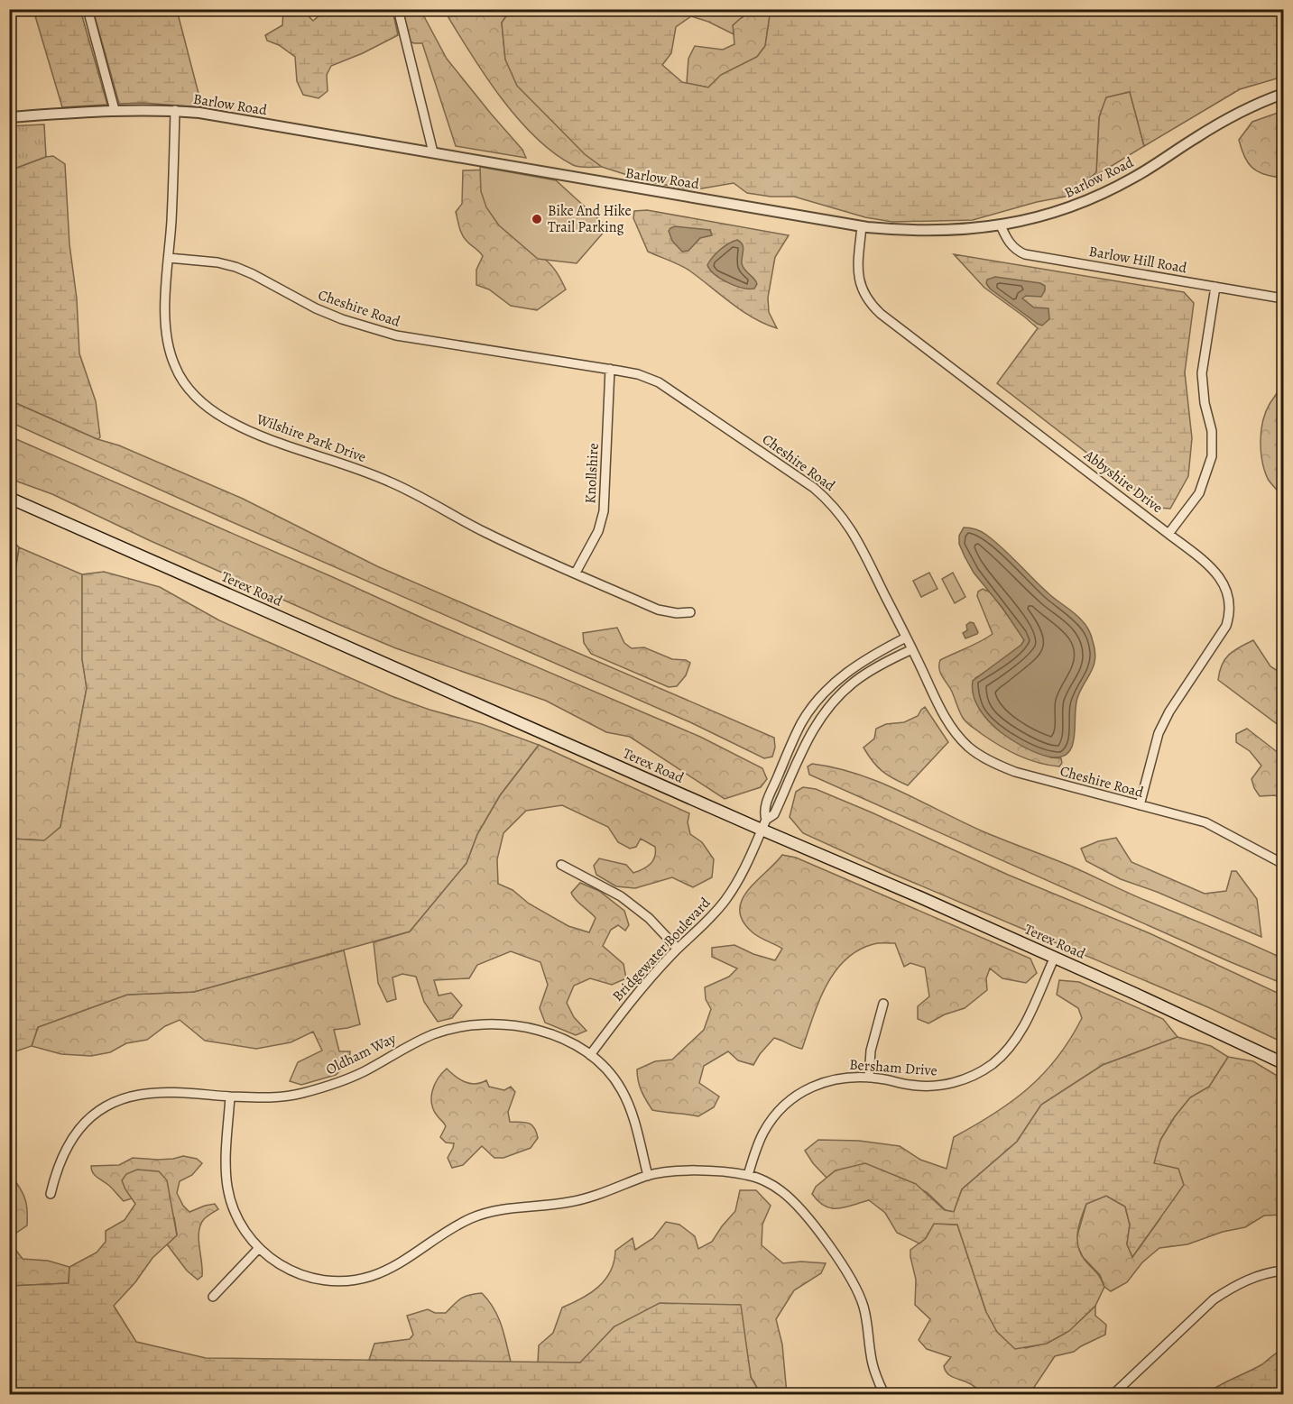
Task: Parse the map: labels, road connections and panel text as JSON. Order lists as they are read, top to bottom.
{
  "streets": {
    "main road": ["Terex Road"],
    "street": [
      "Barlow Road",
      "Barlow Hill Road",
      "Cheshire Road",
      "Wilshire Park Drive",
      "Knollshire",
      "Abbyshire Drive",
      "Bridgewater Boulevard",
      "Oldham Way",
      "Bersham Drive"
    ]
  },
  "crossings": [
    ["Barlow Road", "Barlow Hill Road"],
    ["Barlow Road", "Wilshire Park Drive"],
    ["Barlow Road", "Abbyshire Drive"],
    ["Cheshire Road", "Wilshire Park Drive"],
    ["Cheshire Road", "Knollshire"],
    ["Cheshire Road", "Abbyshire Drive"],
    ["Wilshire Park Drive", "Knollshire"],
    ["Terex Road", "Bridgewater Boulevard"],
    ["Terex Road", "Bersham Drive"],
    ["Bridgewater Boulevard", "Oldham Way"]
  ],
  "places": ["Bike And Hike Trail Parking"]
}
